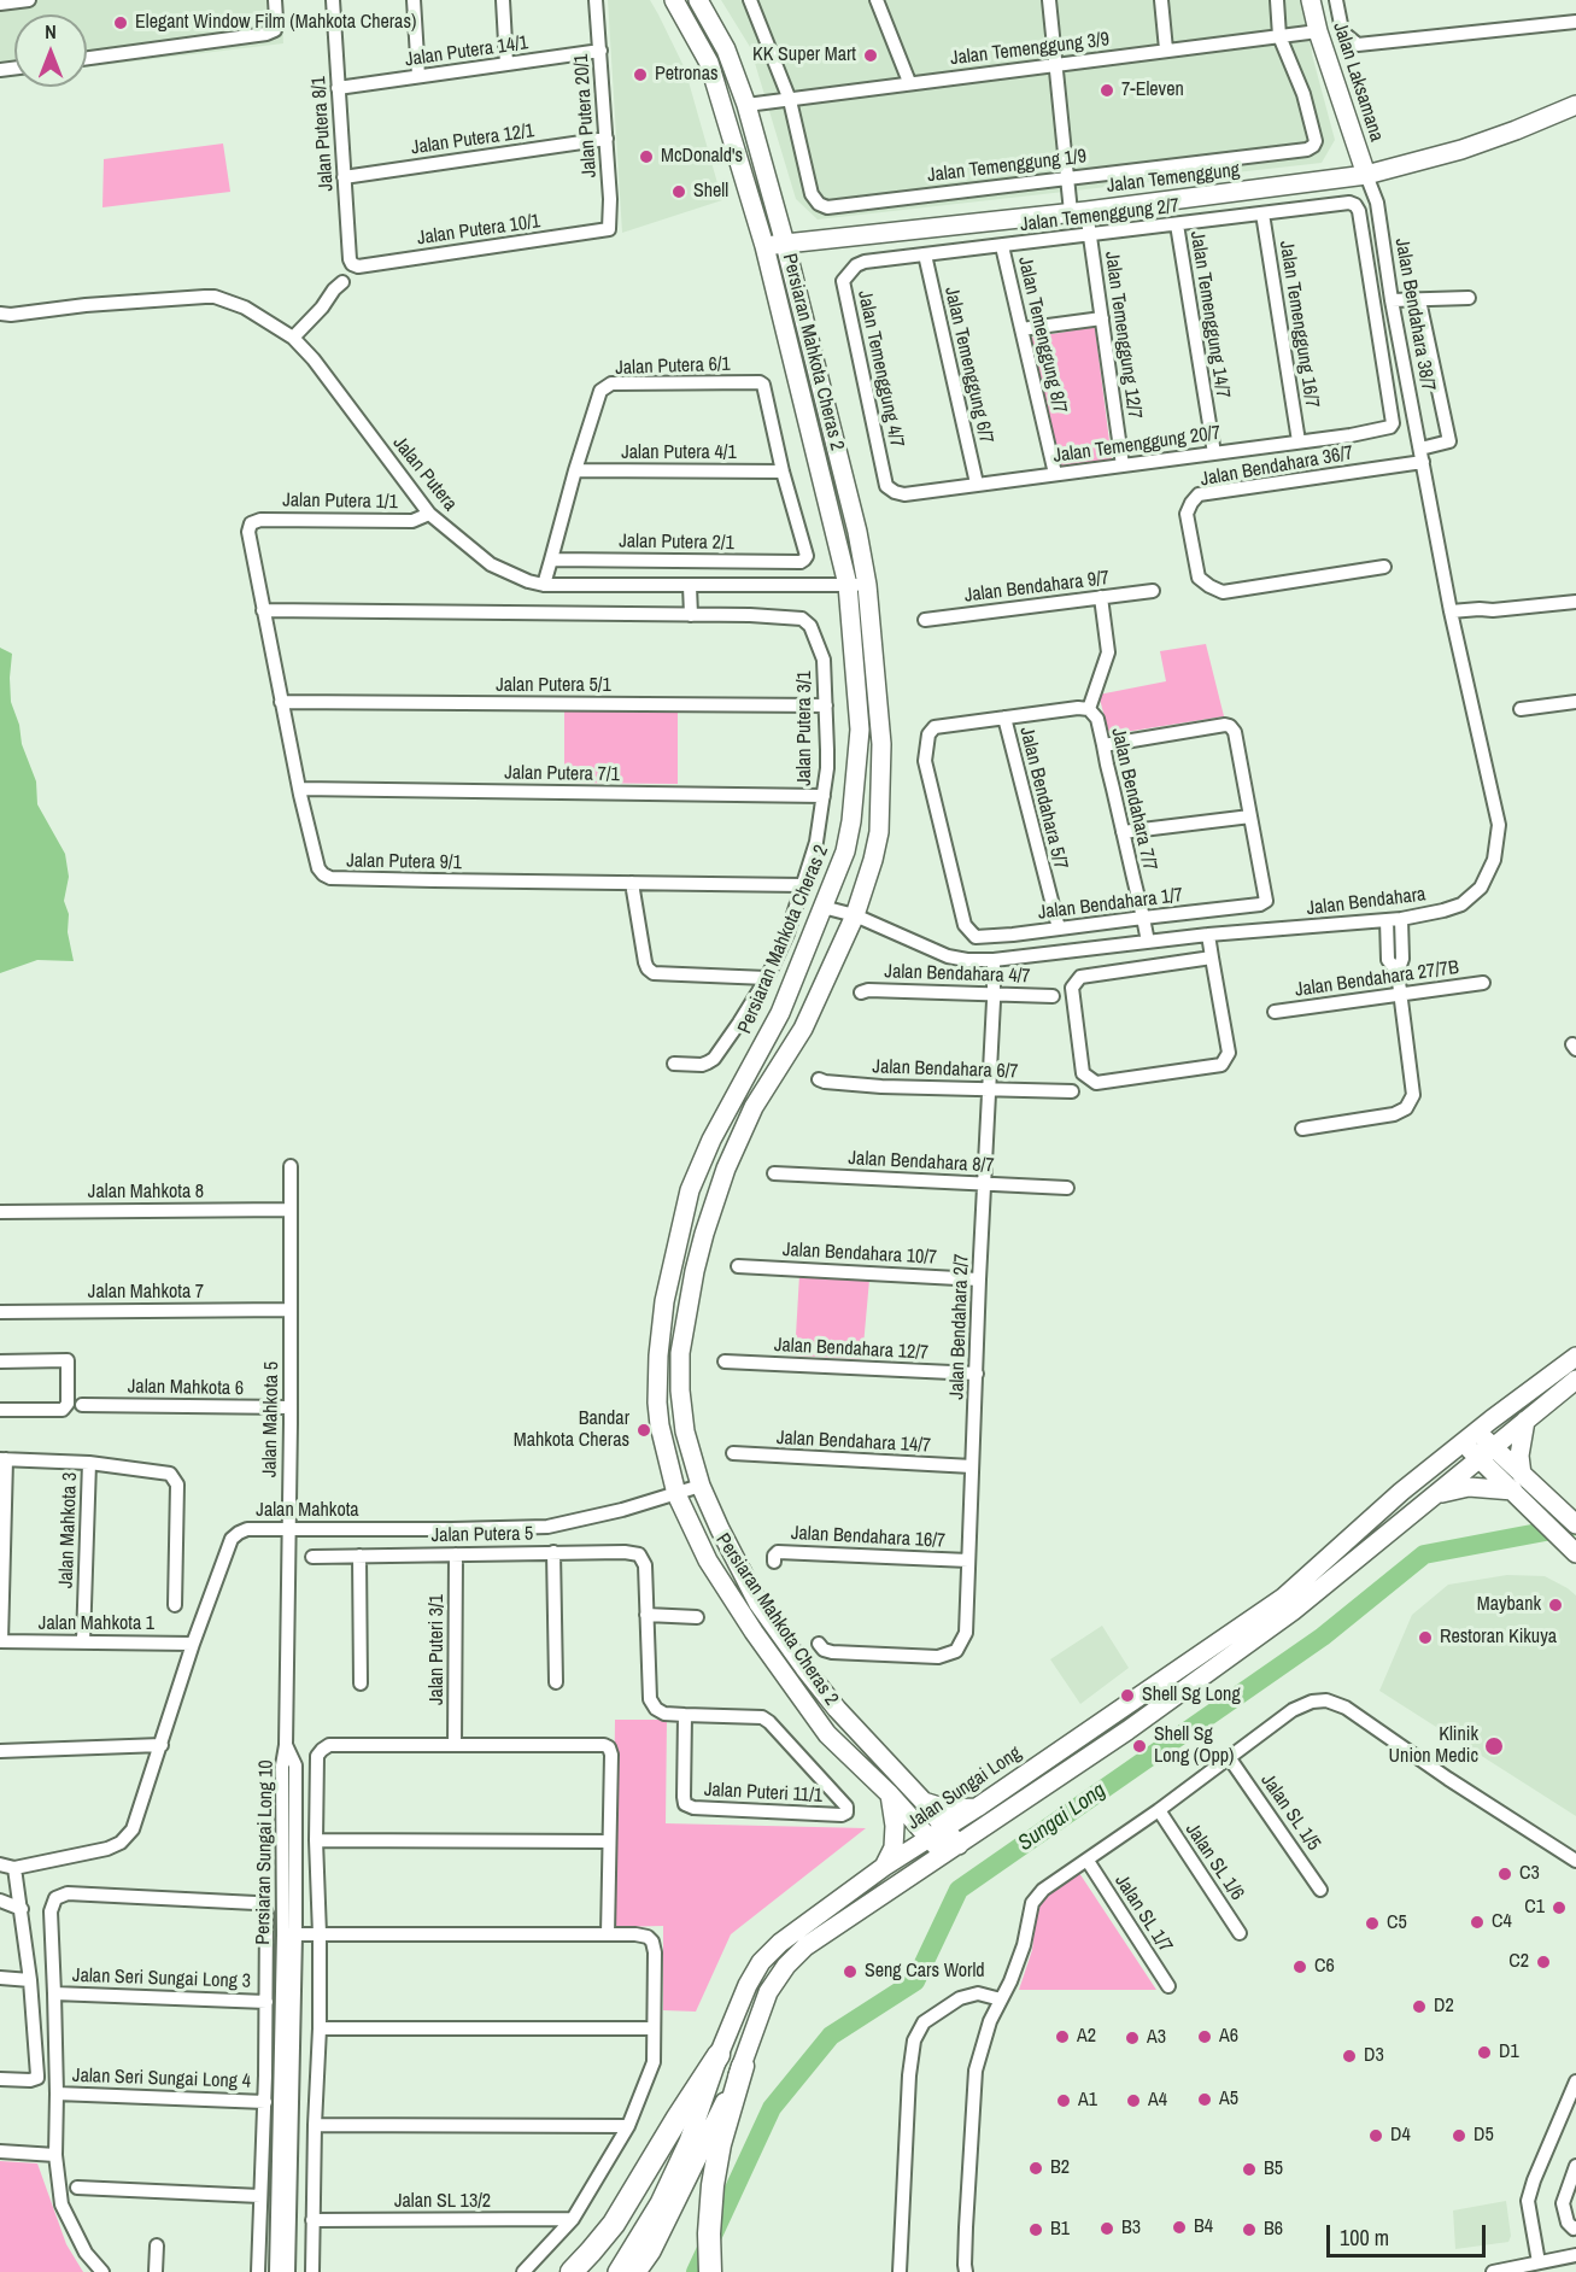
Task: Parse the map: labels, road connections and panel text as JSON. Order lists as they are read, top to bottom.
{
  "streets": {
    "street": [
      "Jalan Temenggung 3/9",
      "Jalan Putera 14/1",
      "Jalan Laksamana",
      "Jalan Putera 20/1",
      "Jalan Putera 8/1",
      "Jalan Putera 12/1",
      "Jalan Temenggung 1/9",
      "Jalan Temenggung",
      "Jalan Temenggung 2/7",
      "Jalan Putera 10/1",
      "Jalan Temenggung 14/7",
      "Jalan Bendahara 38/7",
      "Jalan Temenggung 16/7",
      "Jalan Temenggung 8/7",
      "Jalan Temenggung 12/7",
      "Persiaran Mahkota Cheras 2",
      "Jalan Temenggung 6/7",
      "Jalan Putera 6/1",
      "Jalan Temenggung 4/7",
      "Jalan Temenggung 20/7",
      "Jalan Putera 4/1",
      "Jalan Bendahara 36/7",
      "Jalan Putera",
      "Jalan Putera 1/1",
      "Jalan Putera 2/1",
      "Jalan Bendahara 9/7",
      "Jalan Putera 5/1",
      "Jalan Putera 3/1",
      "Jalan Putera 7/1",
      "Jalan Bendahara 5/7",
      "Jalan Bendahara 7/7",
      "Jalan Putera 9/1",
      "Jalan Bendahara",
      "Jalan Bendahara 1/7",
      "Jalan Bendahara 4/7",
      "Jalan Bendahara 27/7B",
      "Jalan Bendahara 6/7",
      "Jalan Bendahara 8/7",
      "Jalan Mahkota 8",
      "Jalan Bendahara 10/7",
      "Jalan Mahkota 7",
      "Jalan Bendahara 2/7",
      "Jalan Bendahara 12/7",
      "Jalan Mahkota 6",
      "Jalan Mahkota 5",
      "Jalan Bendahara 14/7",
      "Jalan Mahkota",
      "Jalan Mahkota 3",
      "Jalan Putera 5",
      "Jalan Bendahara 16/7",
      "Jalan Mahkota 1",
      "Jalan Puteri 3/1",
      "Jalan Sungai Long",
      "Jalan Puteri 11/1",
      "Jalan SL 1/5",
      "Persiaran Sungai Long 10",
      "Jalan SL 1/6",
      "Jalan SL 1/7",
      "Jalan Seri Sungai Long 3",
      "Jalan Seri Sungai Long 4",
      "Jalan SL 13/2"
    ]
  },
  "crossings": [
    ["Jalan Temenggung 3/9", "Jalan Laksamana"],
    ["Jalan Temenggung 3/9", "Jalan Temenggung 1/9"],
    ["Jalan Temenggung 3/9", "Jalan Temenggung 12/7"],
    ["Jalan Temenggung 3/9", "Persiaran Mahkota Cheras 2"],
    ["Jalan Putera 14/1", "Jalan Putera 20/1"],
    ["Jalan Putera 14/1", "Jalan Putera 8/1"],
    ["Jalan Laksamana", "Jalan Temenggung"],
    ["Jalan Laksamana", "Jalan Bendahara 38/7"],
    ["Jalan Putera 20/1", "Jalan Putera 12/1"],
    ["Jalan Putera 20/1", "Jalan Putera 10/1"],
    ["Jalan Putera 8/1", "Jalan Putera 12/1"],
    ["Jalan Putera 8/1", "Jalan Putera 10/1"],
    ["Jalan Temenggung 1/9", "Jalan Temenggung 12/7"],
    ["Jalan Temenggung", "Jalan Bendahara 38/7"],
    ["Jalan Temenggung", "Jalan Temenggung 12/7"],
    ["Jalan Temenggung", "Persiaran Mahkota Cheras 2"],
    ["Jalan Temenggung 2/7", "Jalan Temenggung 14/7"],
    ["Jalan Temenggung 2/7", "Jalan Temenggung 16/7"],
    ["Jalan Temenggung 2/7", "Jalan Temenggung 8/7"],
    ["Jalan Temenggung 2/7", "Jalan Temenggung 12/7"],
    ["Jalan Temenggung 2/7", "Jalan Temenggung 6/7"],
    ["Jalan Temenggung 2/7", "Jalan Temenggung 4/7"],
    ["Jalan Temenggung 2/7", "Jalan Temenggung 20/7"],
    ["Jalan Temenggung 14/7", "Jalan Temenggung 20/7"],
    ["Jalan Bendahara 38/7", "Jalan Bendahara 36/7"],
    ["Jalan Bendahara 38/7", "Jalan Bendahara"],
    ["Jalan Temenggung 16/7", "Jalan Temenggung 20/7"],
    ["Jalan Temenggung 8/7", "Jalan Temenggung 20/7"],
    ["Jalan Temenggung 12/7", "Jalan Temenggung 20/7"],
    ["Persiaran Mahkota Cheras 2", "Jalan Putera"],
    ["Persiaran Mahkota Cheras 2", "Jalan Bendahara"],
    ["Persiaran Mahkota Cheras 2", "Jalan Mahkota"],
    ["Persiaran Mahkota Cheras 2", "Jalan Sungai Long"],
    ["Jalan Temenggung 6/7", "Jalan Temenggung 20/7"],
    ["Jalan Putera 6/1", "Jalan Putera 4/1"],
    ["Jalan Putera 6/1", "Jalan Putera"],
    ["Jalan Putera 6/1", "Jalan Putera 2/1"],
    ["Jalan Temenggung 4/7", "Jalan Temenggung 20/7"],
    ["Jalan Bendahara 36/7", "Jalan Bendahara"],
    ["Jalan Putera", "Jalan Putera 1/1"],
    ["Jalan Putera 1/1", "Jalan Putera 9/1"],
    ["Jalan Bendahara 9/7", "Jalan Bendahara 7/7"],
    ["Jalan Putera 5/1", "Jalan Putera 3/1"],
    ["Jalan Putera 5/1", "Jalan Putera 9/1"],
    ["Jalan Putera 3/1", "Jalan Putera 7/1"],
    ["Jalan Putera 3/1", "Jalan Putera 9/1"],
    ["Jalan Putera 7/1", "Jalan Putera 9/1"],
    ["Jalan Bendahara 5/7", "Jalan Bendahara 7/7"],
    ["Jalan Bendahara 5/7", "Jalan Bendahara 1/7"],
    ["Jalan Bendahara 7/7", "Jalan Bendahara"],
    ["Jalan Bendahara 7/7", "Jalan Bendahara 1/7"],
    ["Jalan Bendahara", "Jalan Bendahara 2/7"],
    ["Jalan Bendahara 4/7", "Jalan Bendahara 2/7"],
    ["Jalan Bendahara 6/7", "Jalan Bendahara 2/7"],
    ["Jalan Bendahara 8/7", "Jalan Bendahara 2/7"],
    ["Jalan Bendahara 10/7", "Jalan Bendahara 2/7"],
    ["Jalan Mahkota 7", "Jalan Mahkota 5"],
    ["Jalan Bendahara 2/7", "Jalan Bendahara 12/7"],
    ["Jalan Bendahara 2/7", "Jalan Bendahara 14/7"],
    ["Jalan Bendahara 2/7", "Jalan Bendahara 16/7"],
    ["Jalan Mahkota 6", "Jalan Mahkota 5"],
    ["Jalan Mahkota 5", "Jalan Mahkota"],
    ["Jalan Mahkota 5", "Persiaran Sungai Long 10"],
    ["Jalan Mahkota", "Jalan Mahkota 1"],
    ["Jalan Mahkota", "Jalan Puteri 3/1"],
    ["Jalan Mahkota 3", "Jalan Mahkota 1"],
    ["Jalan Putera 5", "Jalan Puteri 3/1"]
  ],
  "water": ["Sungai Long"],
  "places": [
    "Elegant Window Film (Mahkota Cheras)",
    "KK Super Mart",
    "Petronas",
    "7-Eleven",
    "McDonald's",
    "Shell",
    "Bandar Mahkota Cheras",
    "Maybank",
    "Restoran Kikuya",
    "Shell Sg Long",
    "Shell Sg Long (Opp)",
    "Klinik Union Medic",
    "C3",
    "C1",
    "C4",
    "C5",
    "C2",
    "C6",
    "Seng Cars World",
    "D2",
    "A2",
    "A6",
    "A3",
    "D1",
    "D3",
    "A5",
    "A1",
    "A4",
    "D4",
    "D5",
    "B2",
    "B5",
    "B4",
    "B3",
    "B1",
    "B6"
  ],
  "scale_bar": "100 m",
  "north": "top"
}
